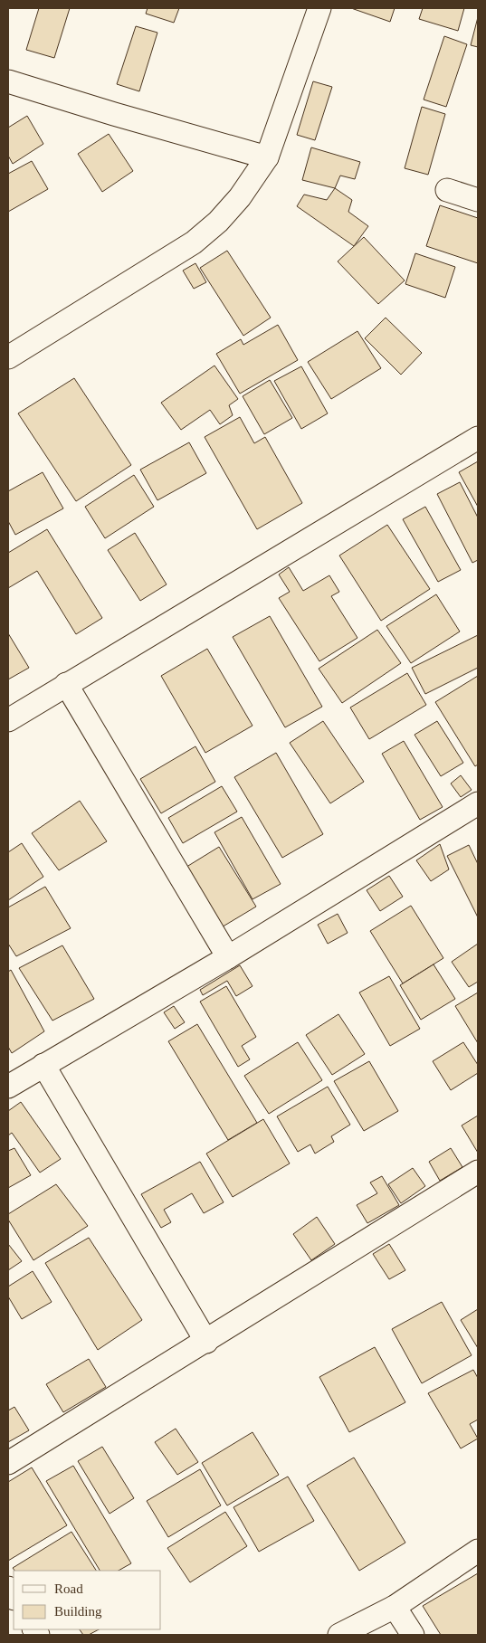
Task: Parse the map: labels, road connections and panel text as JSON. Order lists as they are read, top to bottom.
{
  "legend": ["Road", "Building"]
}
